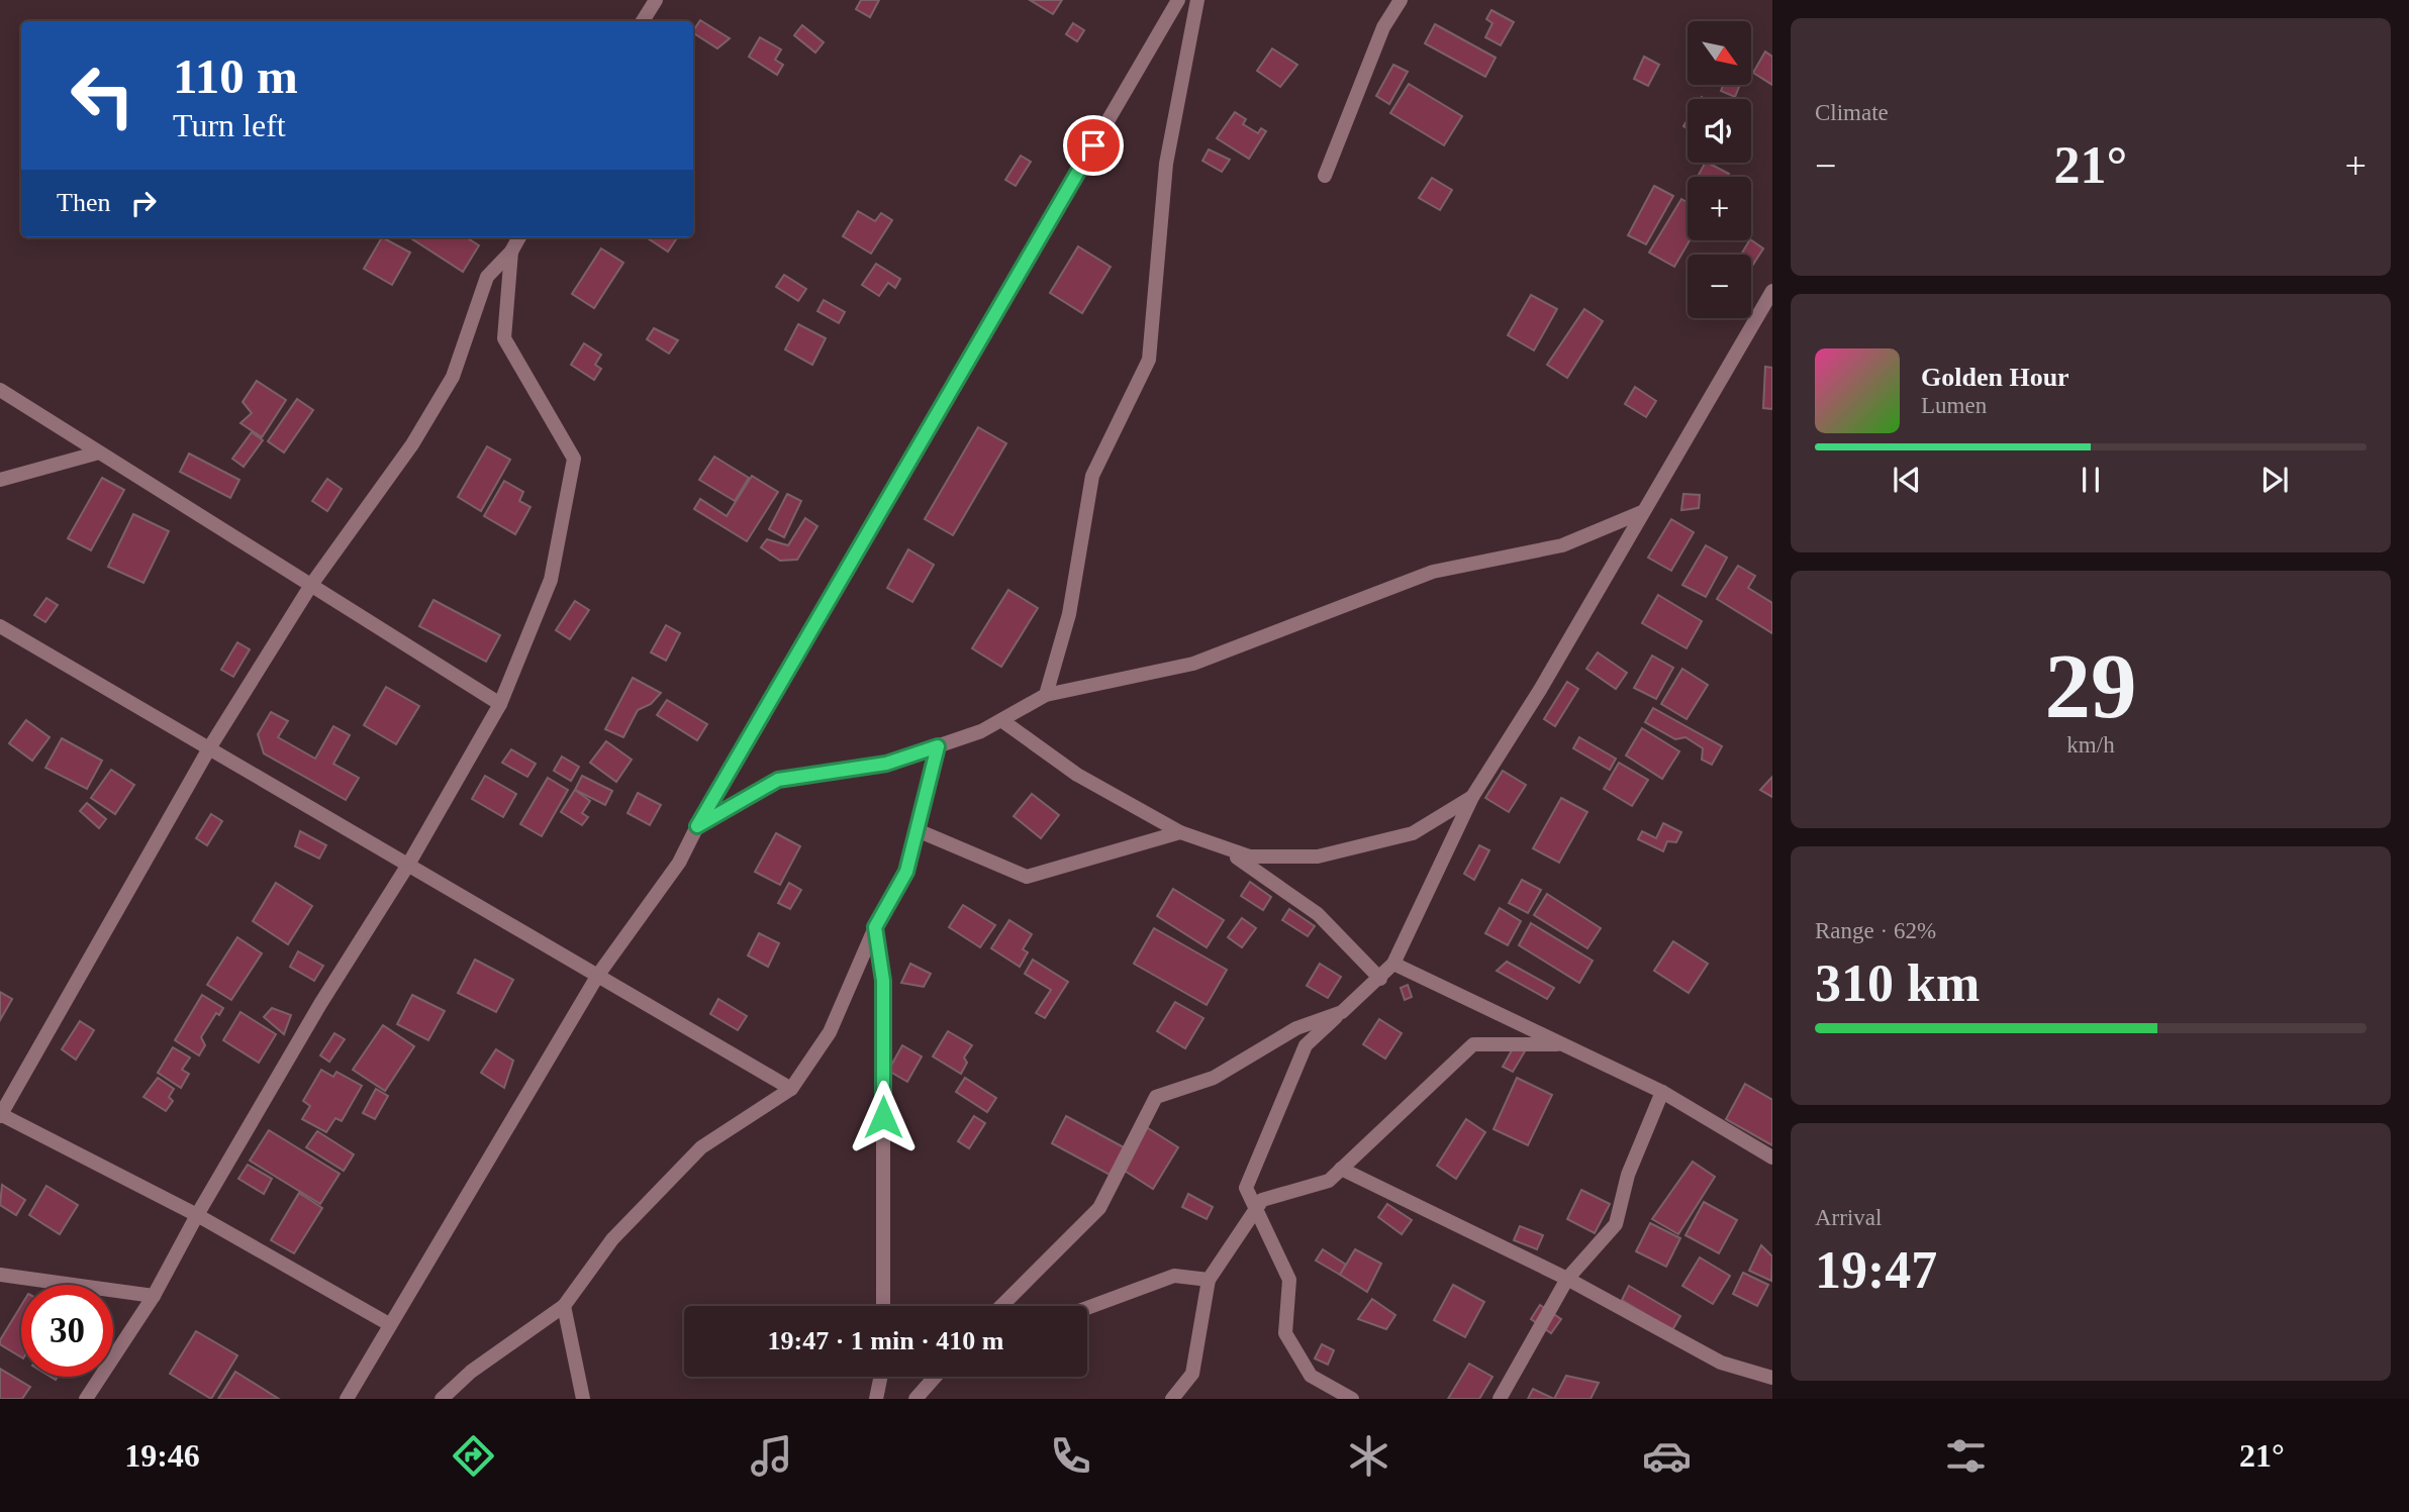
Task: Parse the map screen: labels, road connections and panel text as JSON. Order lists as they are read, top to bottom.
{
  "north": "bottom right",
  "page": {
    "tile": [
      "Climate",
      ["29", "km/h"],
      ["Range · 62%", "310 km"],
      ["Arrival", "19:47"]
    ],
    "map_buttons": ["+", "−"],
    "turn": ["110 m", "Turn left"],
    "heat": ["−", "21°", "+"],
    "then": "Then",
    "song": ["Golden Hour", "Lumen"],
    "limit": "30",
    "trip": "19:47 · 1 min · 410 m",
    "tabs": ["19:46", "21°"]
  }
}
